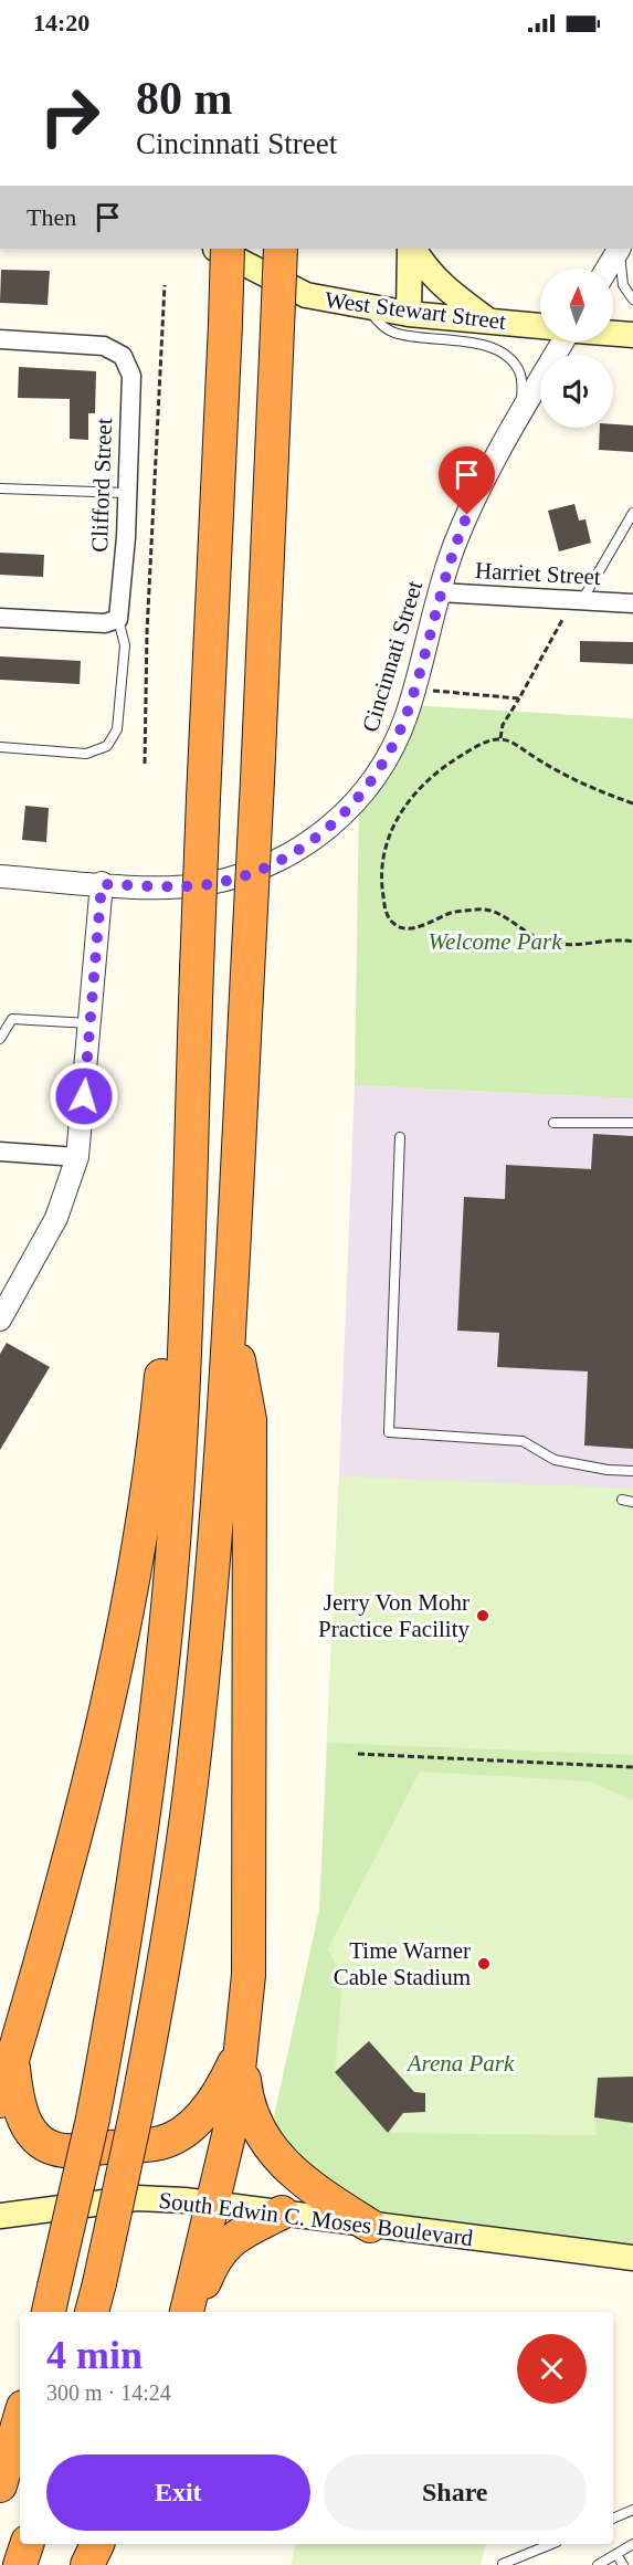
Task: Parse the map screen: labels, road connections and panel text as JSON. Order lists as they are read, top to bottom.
{
  "streets": {
    "main road": ["West Stewart Street", "South Edwin C. Moses Boulevard"],
    "street": ["Clifford Street", "Harriet Street", "Cincinnati Street"]
  },
  "crossings": [
    ["Harriet Street", "Cincinnati Street"]
  ],
  "parks": ["Welcome Park", "Arena Park"],
  "places": ["Jerry Von Mohr Practice Facility", "Time Warner Cable Stadium"],
  "north": "top",
  "page": {
    "status": "14:20",
    "turn": ["80 m", "Cincinnati Street"],
    "then": "Then",
    "heading": ["4 min", "300 m · 14:24"],
    "buttons": ["Exit", "Share"]
  }
}
